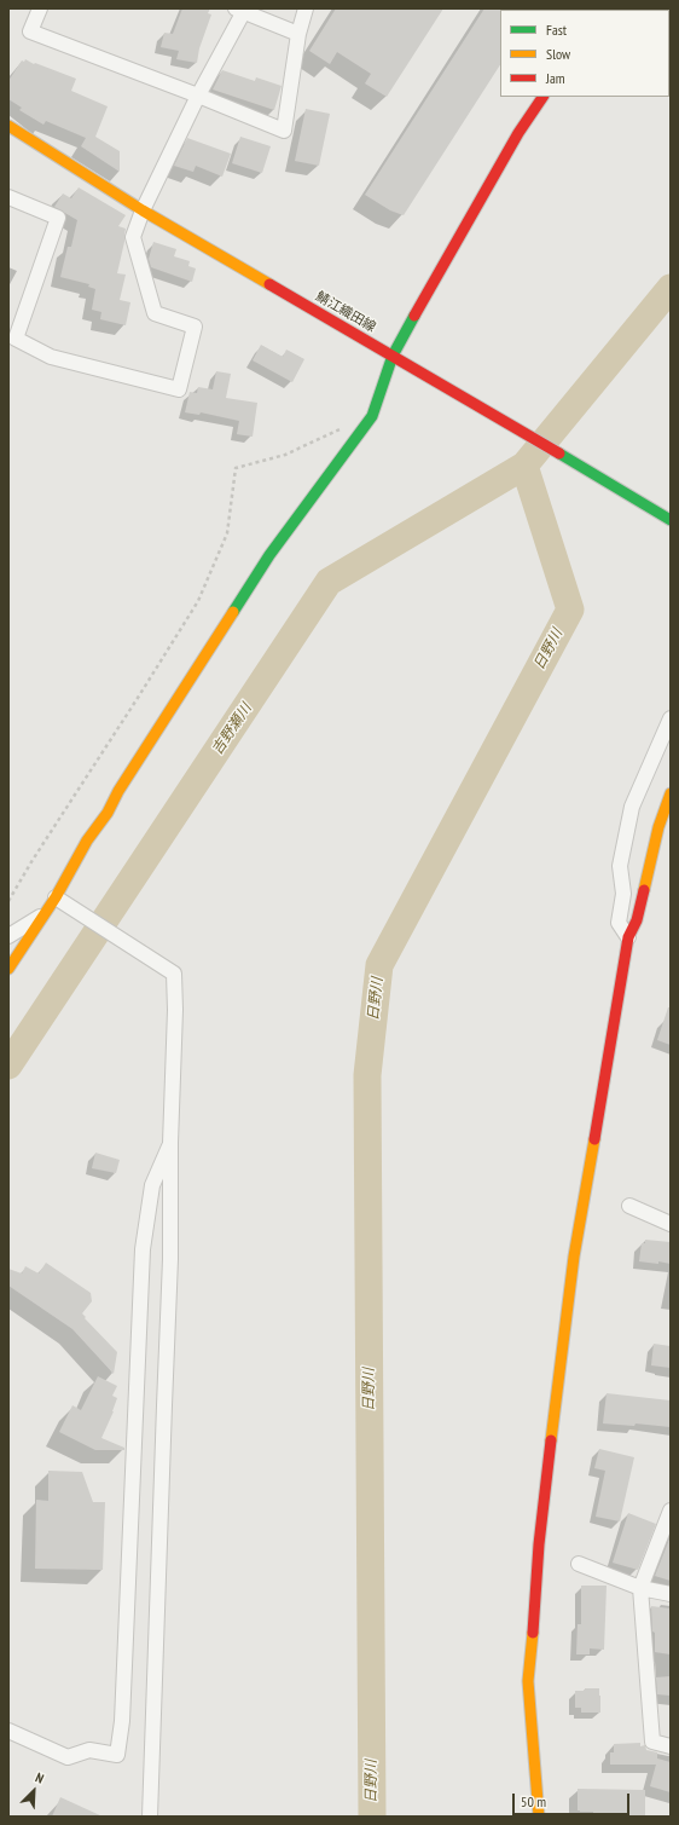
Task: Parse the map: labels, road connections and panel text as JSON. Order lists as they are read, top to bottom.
{
  "streets": {
    "street": ["鯖江織田線"]
  },
  "water": ["日野川", "吉野瀬川"],
  "legend": ["Fast", "Slow", "Jam"],
  "scale_bar": "50 m",
  "north": "top right"
}
